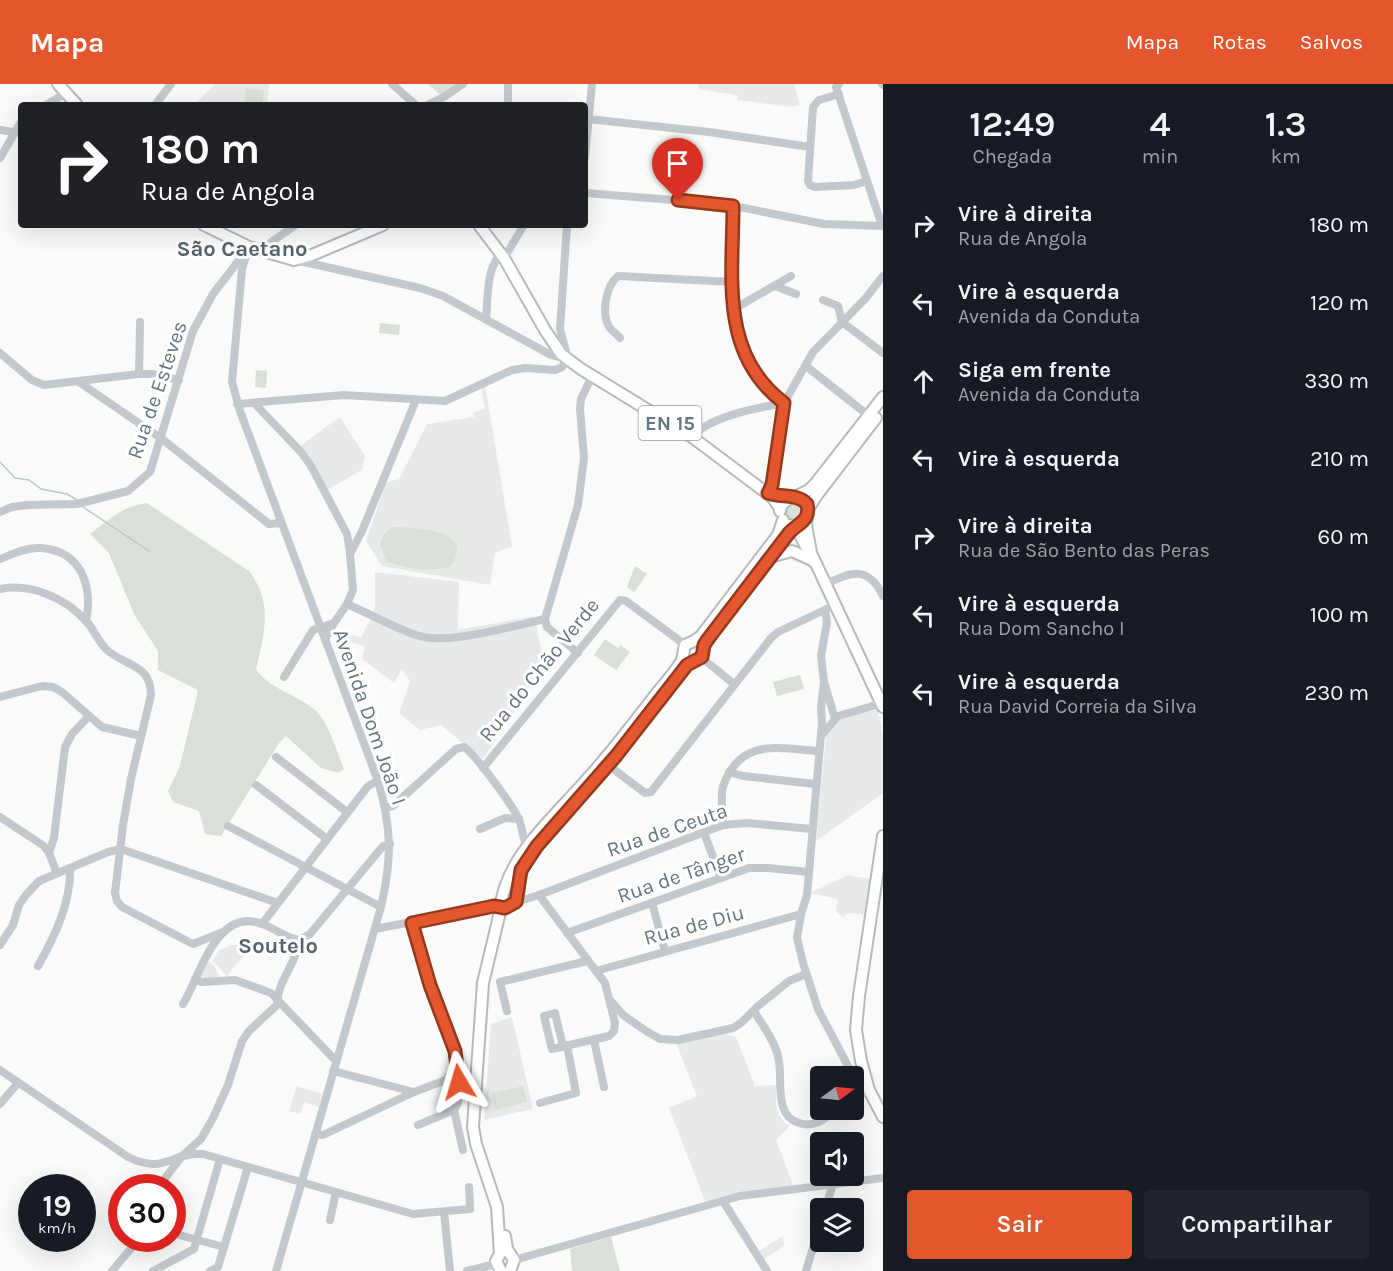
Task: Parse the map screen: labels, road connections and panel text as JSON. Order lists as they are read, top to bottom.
{
  "streets": {
    "main road": ["EN 15"],
    "street": [
      "Rua de Esteves",
      "Rua do Chão Verde",
      "Avenida Dom João I",
      "Rua de Ceuta",
      "Rua de Tânger",
      "Rua de Diu"
    ]
  },
  "crossings": [
    ["Rua de Esteves", "Avenida Dom João I"],
    ["Avenida Dom João I", "Rua de Ceuta"]
  ],
  "districts": ["São Caetano", "Soutelo"],
  "north": "right",
  "page": {
    "header": "Mapa",
    "nav": ["Mapa", "Rotas", "Salvos"],
    "eta": [
      "12:49",
      "Chegada",
      "4",
      "min",
      "1.3",
      "km"
    ],
    "turn": ["180 m", "Rua de Angola"],
    "list": [
      {
        "name": "Vire à direita",
        "note": "Rua de Angola",
        "value": "180 m"
      },
      {
        "name": "Vire à esquerda",
        "note": "Avenida da Conduta",
        "value": "120 m"
      },
      {
        "name": "Siga em frente",
        "note": "Avenida da Conduta",
        "value": "330 m"
      },
      {
        "name": "Vire à esquerda",
        "value": "210 m"
      },
      {
        "name": "Vire à direita",
        "note": "Rua de São Bento das Peras",
        "value": "60 m"
      },
      {
        "name": "Vire à esquerda",
        "note": "Rua Dom Sancho I",
        "value": "100 m"
      },
      {
        "name": "Vire à esquerda",
        "note": "Rua David Correia da Silva",
        "value": "230 m"
      }
    ],
    "speed": "19 km/h",
    "limit": "30",
    "buttons": ["Sair", "Compartilhar"]
  }
}
